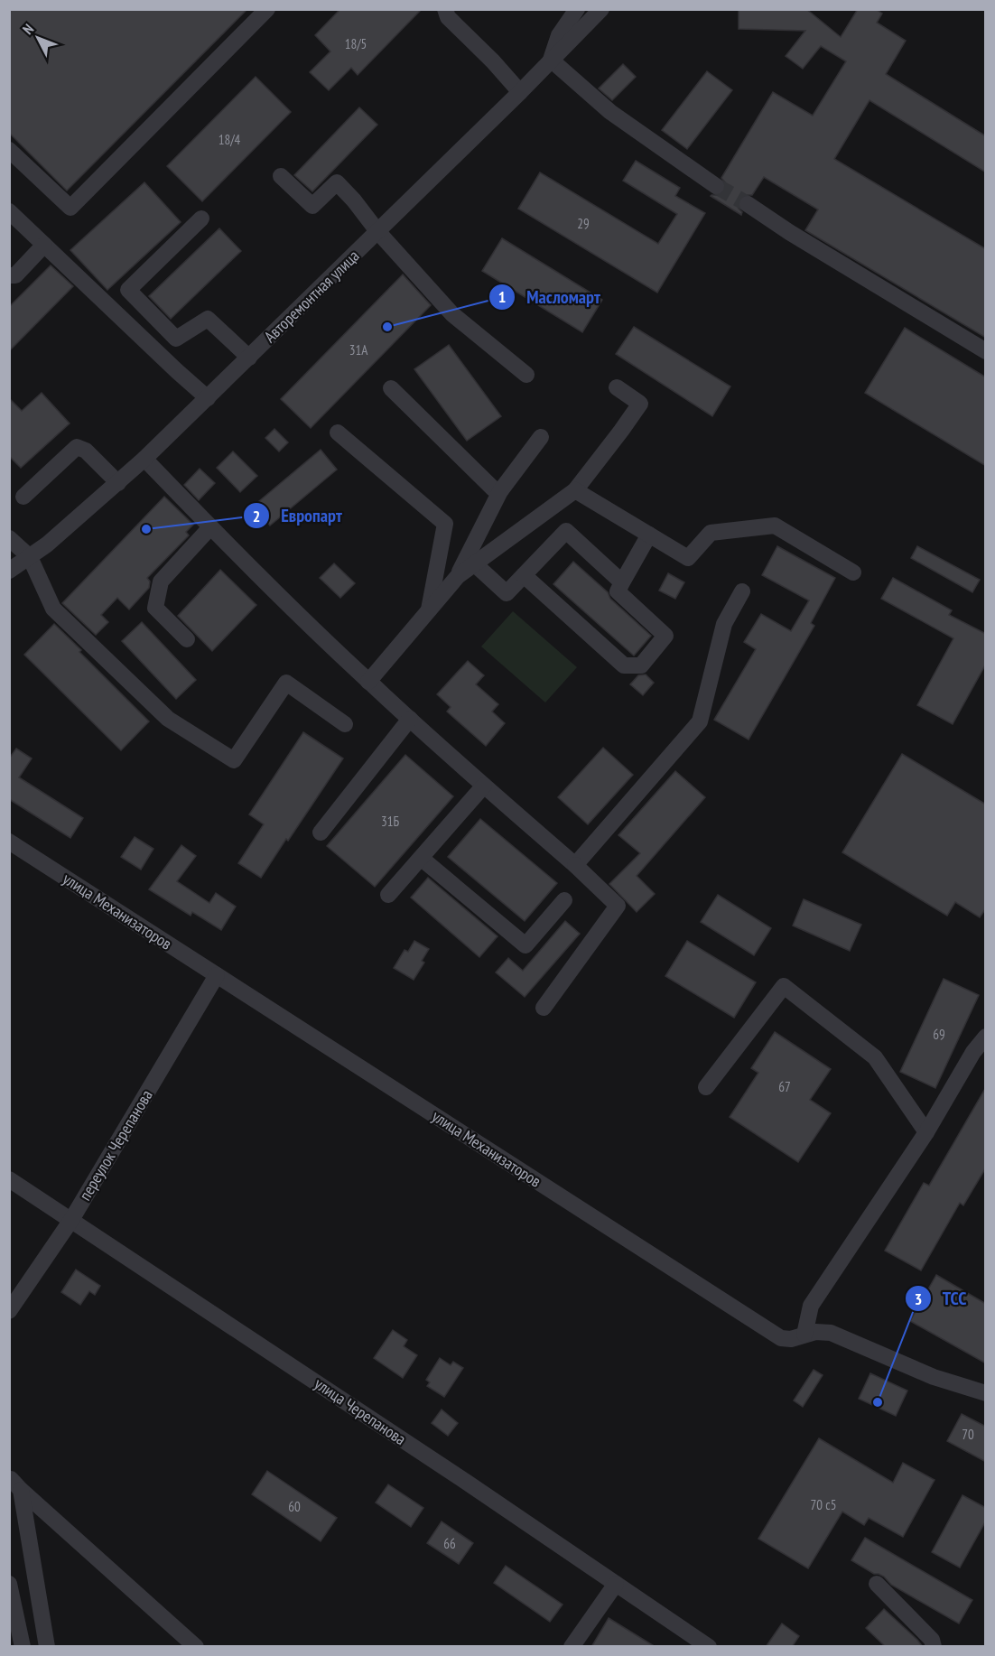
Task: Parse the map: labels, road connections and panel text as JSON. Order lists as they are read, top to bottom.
{
  "streets": {
    "street": [
      "Авторемонтная улица",
      "улица Механизаторов",
      "переулок Черепанова",
      "улица Черепанова"
    ]
  },
  "crossings": [
    ["улица Механизаторов", "переулок Черепанова"],
    ["переулок Черепанова", "улица Черепанова"]
  ],
  "places": ["Масломарт", "Европарт", "ТСС"],
  "house_numbers": [
    "18/5",
    "18/4",
    "29",
    "31А",
    "31Б",
    "69",
    "67",
    "70",
    "70 с5",
    "60",
    "66"
  ],
  "north": "top left"
}
